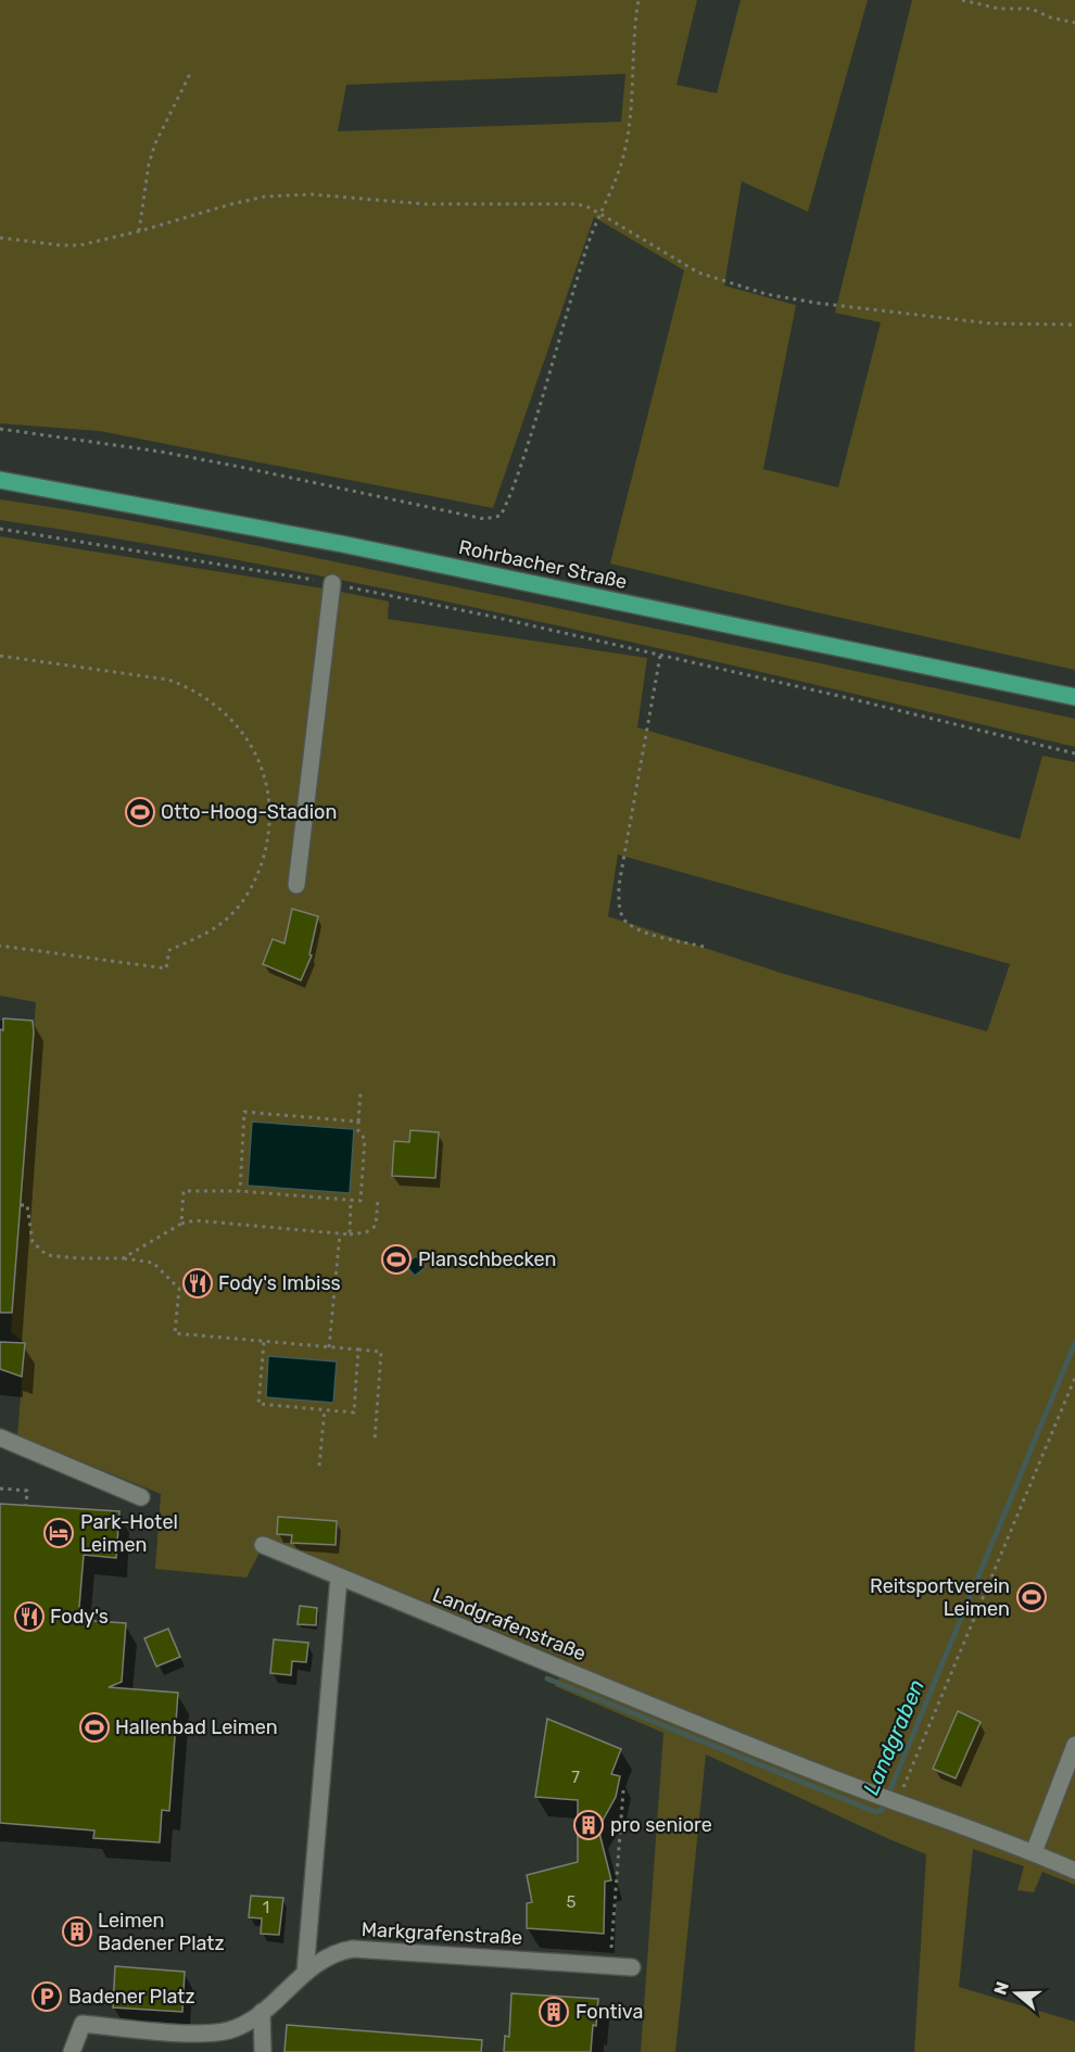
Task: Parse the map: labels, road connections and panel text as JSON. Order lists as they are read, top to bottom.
{
  "streets": {
    "main road": ["Rohrbacher Straße"],
    "street": ["Landgrafenstraße", "Markgrafenstraße"]
  },
  "water": ["Landgraben"],
  "places": {
    "sports": [
      "Otto-Hoog-Stadion",
      "Planschbecken",
      "Reitsportverein Leimen",
      "Hallenbad Leimen"
    ],
    "restaurant": ["Fody's Imbiss", "Fody's"],
    "hotel": ["Park-Hotel Leimen"],
    "building": ["pro seniore", "Leimen Badener Platz", "Fontiva"],
    "parking": ["Badener Platz"]
  },
  "house_numbers": ["7", "5", "1"],
  "north": "left"
}
